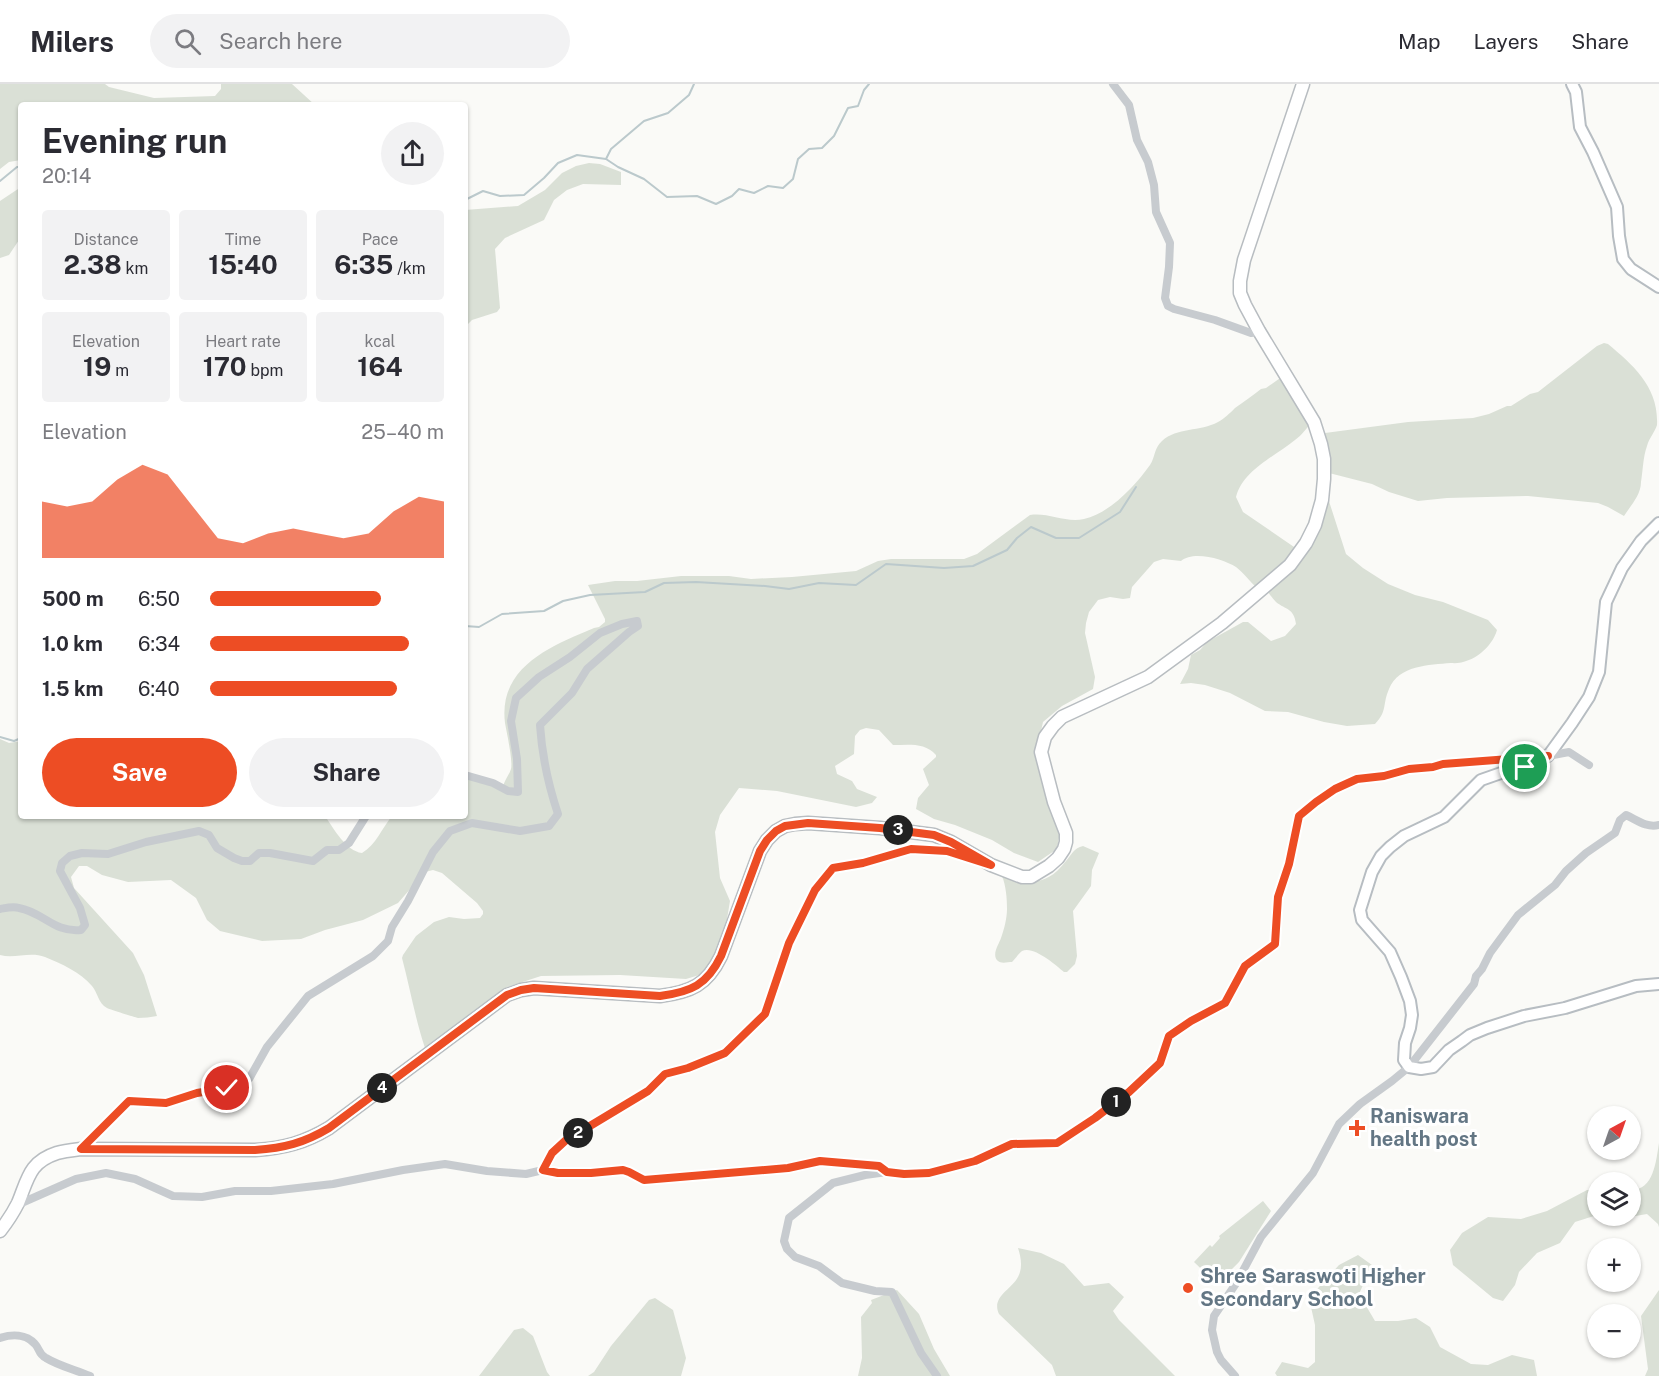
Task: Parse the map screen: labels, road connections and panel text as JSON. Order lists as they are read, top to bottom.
{
  "places": {
    "health": ["Raniswara health post"],
    "other": ["Shree Saraswoti Higher Secondary School"]
  },
  "north": "top right",
  "page": {
    "header": "Milers",
    "search": "Search here",
    "nav": ["Map", "Layers", "Share"],
    "heading": ["Evening run", "20:14"],
    "stats": [
      ["Distance", "2.38 km"],
      ["Time", "15:40"],
      ["Pace", "6:35 /km"],
      ["Elevation", "19 m"],
      ["Heart rate", "170 bpm"],
      ["kcal", "164"]
    ],
    "chart": ["Elevation", "25–40 m"],
    "list": [
      {
        "name": "500 m",
        "note": "6:50"
      },
      {
        "name": "1.0 km",
        "note": "6:34"
      },
      {
        "name": "1.5 km",
        "note": "6:40"
      }
    ],
    "buttons": ["Save", "Share"],
    "pins": [
      "3",
      "4",
      "1",
      "2"
    ],
    "map_buttons": ["+", "−"]
  }
}
